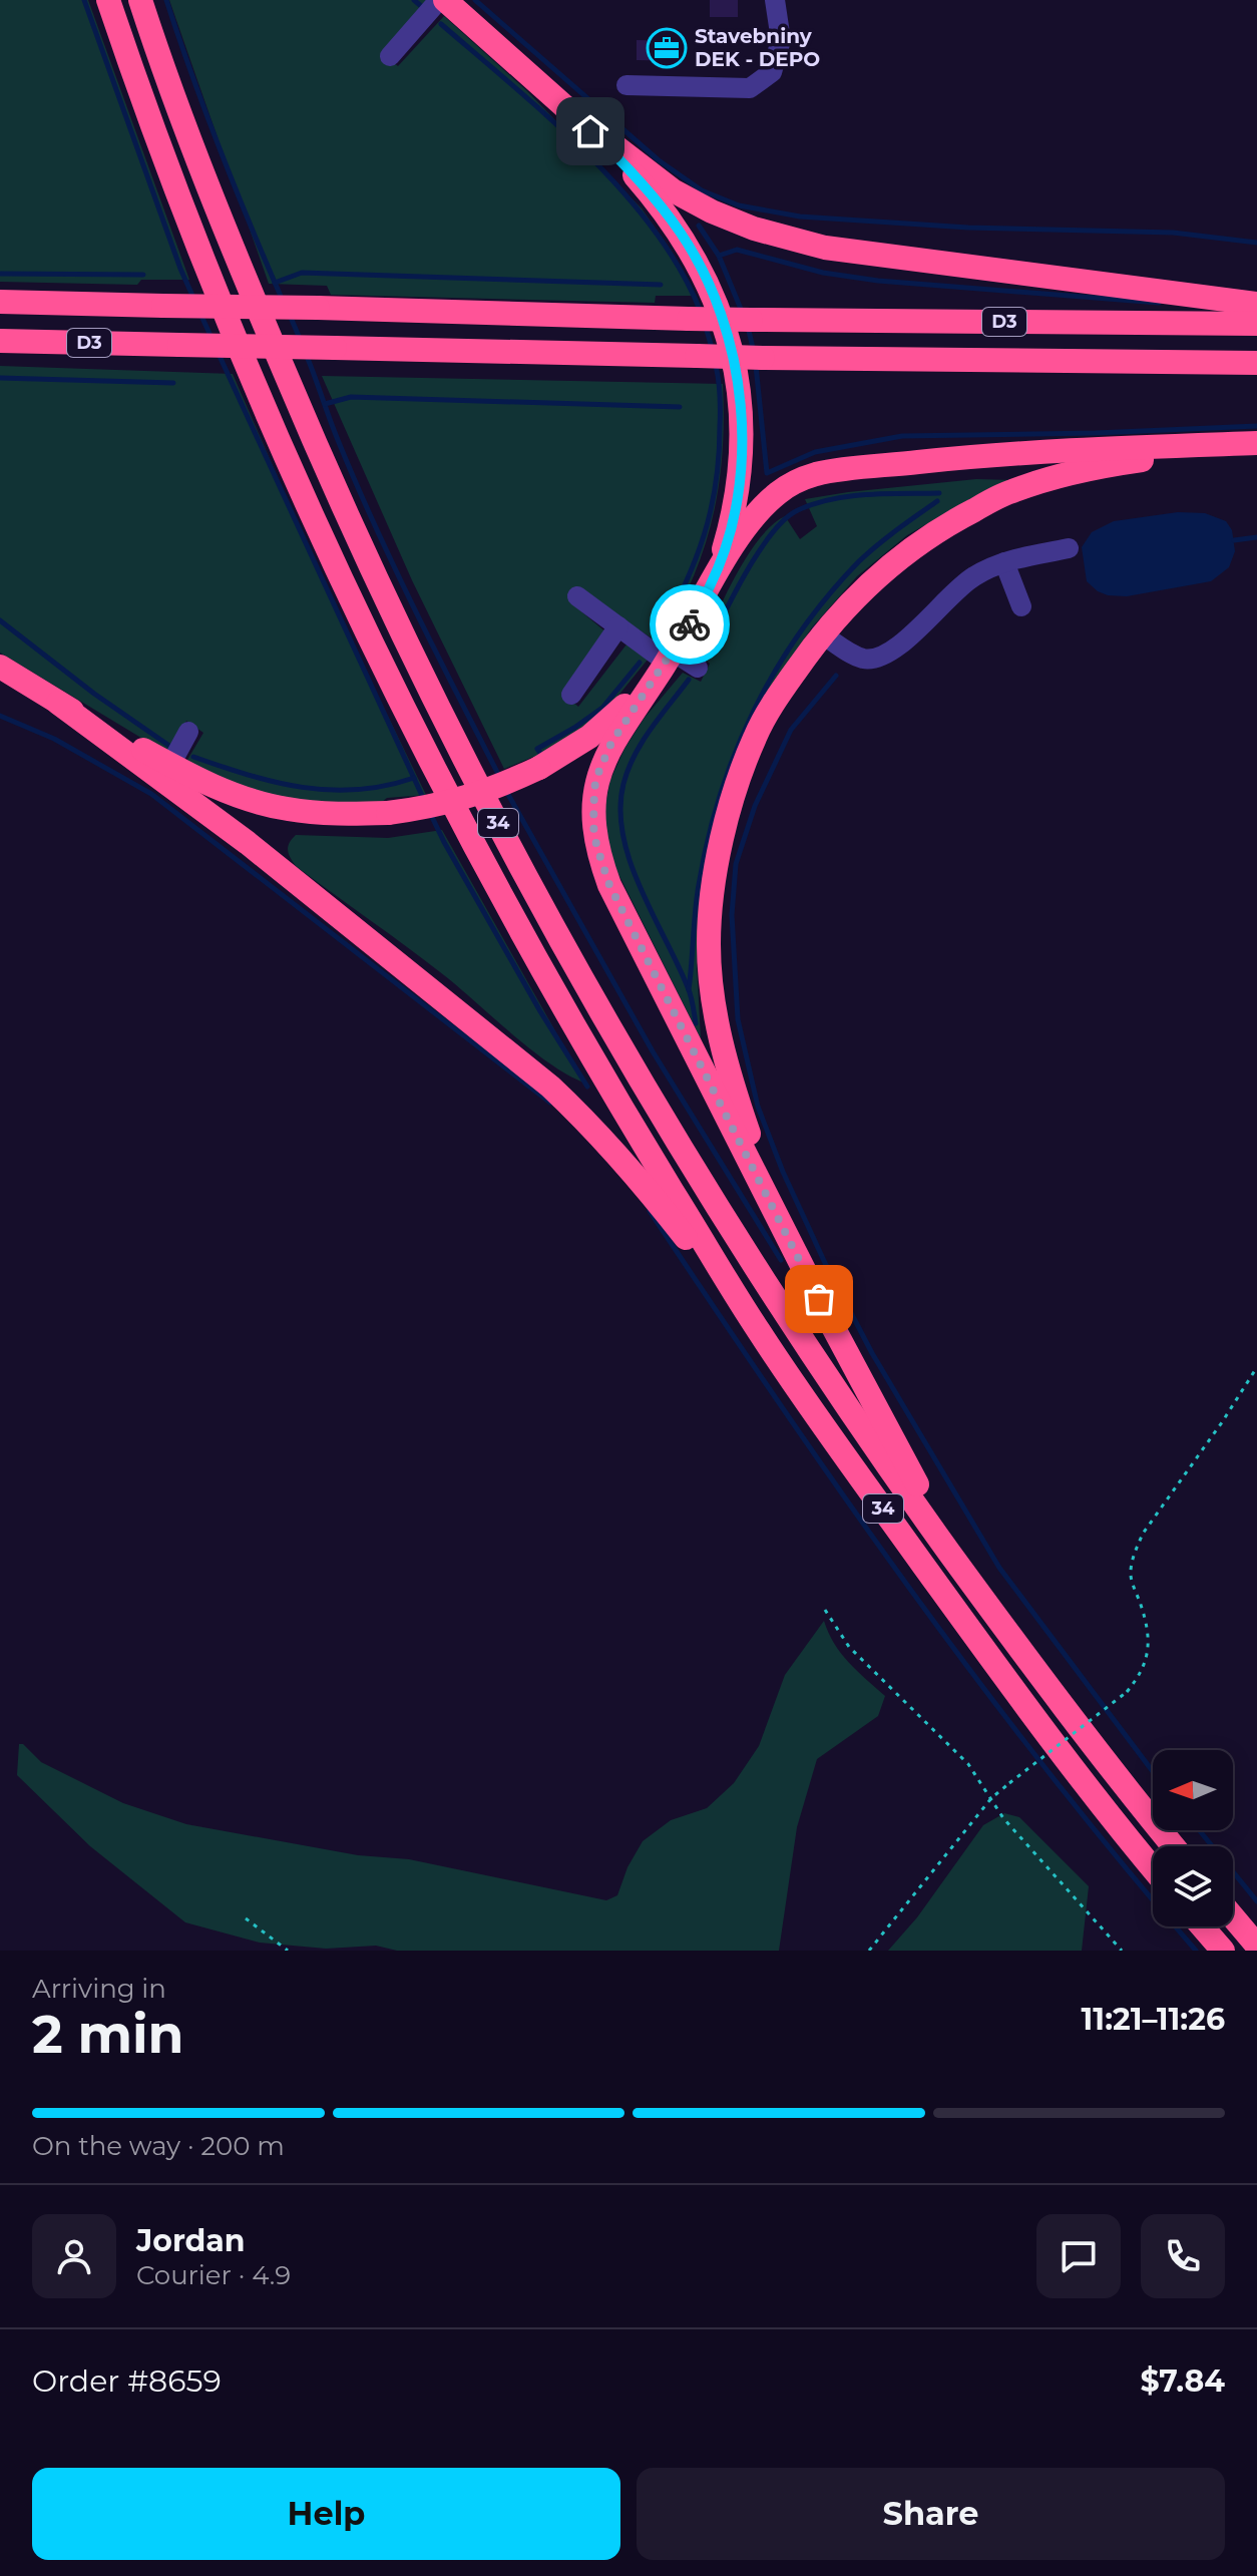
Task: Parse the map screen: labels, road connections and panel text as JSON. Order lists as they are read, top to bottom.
{
  "streets": {
    "highway": ["D3", "34"]
  },
  "places": {
    "office": ["Stavebniny DEK - DEPO"]
  },
  "north": "left",
  "page": {
    "heading": ["2 min", "Arriving in", "11:21–11:26"],
    "panel": [
      "Jordan",
      "Courier · 4.9",
      "Order #8659",
      "$7.84"
    ],
    "bar": "On the way · 200 m",
    "buttons": ["Help", "Share"]
  }
}
